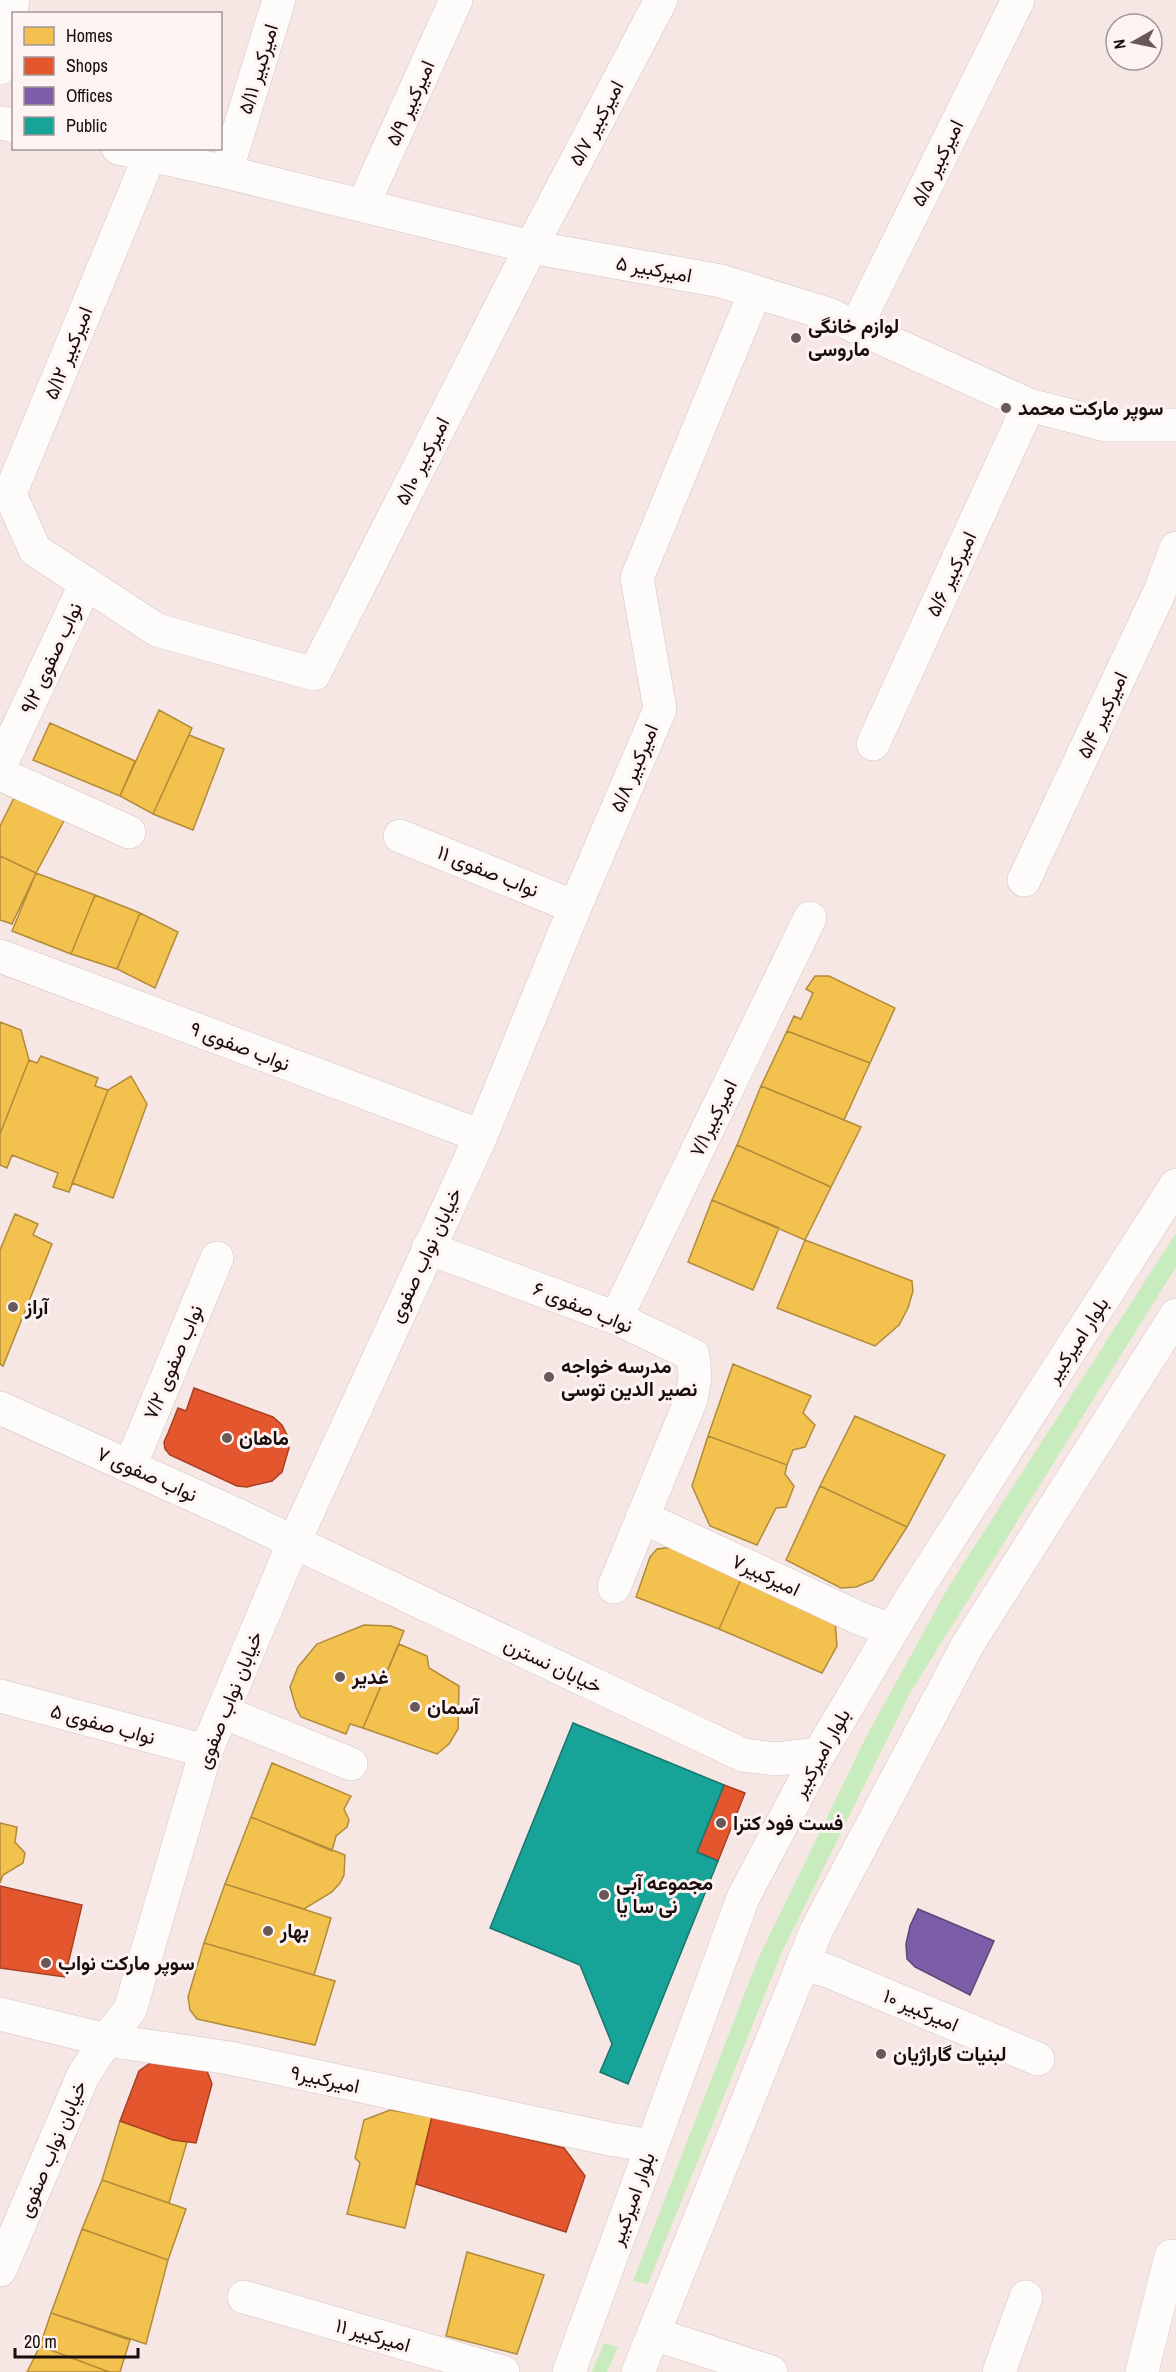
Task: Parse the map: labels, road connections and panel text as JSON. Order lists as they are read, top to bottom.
{
  "streets": {
    "street": [
      "امیرکبیر ۵/۱۱",
      "امیرکبیر ۵/۹",
      "امیرکبیر ۵/۷",
      "امیرکبیر ۵/۵",
      "امیرکبیر ۵",
      "امیرکبیر ۵/۱۲",
      "امیرکبیر ۵/۱۰",
      "امیرکبیر ۵/۶",
      "نواب صفوی ۹/۲",
      "امیرکبیر ۵/۴",
      "امیرکبیر ۵/۸",
      "نواب صفوی ۱۱",
      "نواب صفوی ۹",
      "امیرکبیر۷/۱",
      "خیابان نواب صفوی",
      "نواب صفوی ۶",
      "بلوار امیرکبیر",
      "نواب صفوی ۷/۲",
      "نواب صفوی ۷",
      "امیرکبیر۷",
      "خیابان نسترن",
      "نواب صفوی ۵",
      "امیرکبیر ۱۰",
      "امیرکبیر۹",
      "امیرکبیر ۱۱"
    ]
  },
  "crossings": [
    ["امیرکبیر ۵/۱۱", "امیرکبیر ۵"],
    ["امیرکبیر ۵/۹", "امیرکبیر ۵"],
    ["امیرکبیر ۵/۷", "امیرکبیر ۵"],
    ["امیرکبیر ۵/۷", "امیرکبیر ۵/۱۰"],
    ["امیرکبیر ۵/۵", "امیرکبیر ۵"],
    ["امیرکبیر ۵", "امیرکبیر ۵/۱۲"],
    ["امیرکبیر ۵", "امیرکبیر ۵/۱۰"],
    ["امیرکبیر ۵", "امیرکبیر ۵/۶"],
    ["امیرکبیر ۵", "امیرکبیر ۵/۸"],
    ["امیرکبیر ۵/۱۲", "امیرکبیر ۵/۱۰"],
    ["امیرکبیر ۵/۱۲", "نواب صفوی ۹/۲"],
    ["امیرکبیر ۵/۱۰", "نواب صفوی ۹/۲"],
    ["امیرکبیر ۵/۸", "نواب صفوی ۱۱"],
    ["امیرکبیر ۵/۸", "نواب صفوی ۹"],
    ["امیرکبیر ۵/۸", "خیابان نواب صفوی"],
    ["نواب صفوی ۹", "خیابان نواب صفوی"],
    ["امیرکبیر۷/۱", "نواب صفوی ۶"],
    ["خیابان نواب صفوی", "نواب صفوی ۶"],
    ["خیابان نواب صفوی", "نواب صفوی ۷"],
    ["خیابان نواب صفوی", "خیابان نسترن"],
    ["خیابان نواب صفوی", "نواب صفوی ۵"],
    ["خیابان نواب صفوی", "امیرکبیر۹"],
    ["نواب صفوی ۶", "امیرکبیر۷"],
    ["بلوار امیرکبیر", "امیرکبیر۷"],
    ["بلوار امیرکبیر", "خیابان نسترن"],
    ["بلوار امیرکبیر", "امیرکبیر۹"],
    ["نواب صفوی ۷/۲", "نواب صفوی ۷"],
    ["نواب صفوی ۷", "خیابان نسترن"]
  ],
  "places": [
    "لوازم خانگی ماروسی",
    "سوپر مارکت محمد",
    "آراز",
    "مدرسه خواجه نصیر الدین توسی",
    "ماهان",
    "غدیر",
    "آسمان",
    "فست فود کترا",
    "مجموعه آبی نی سا یا",
    "بهار",
    "سوپر مارکت نواب",
    "لبنیات گاراژیان"
  ],
  "legend": [
    "Homes",
    "Shops",
    "Offices",
    "Public"
  ],
  "scale_bar": "20 m",
  "north": "left"
}
